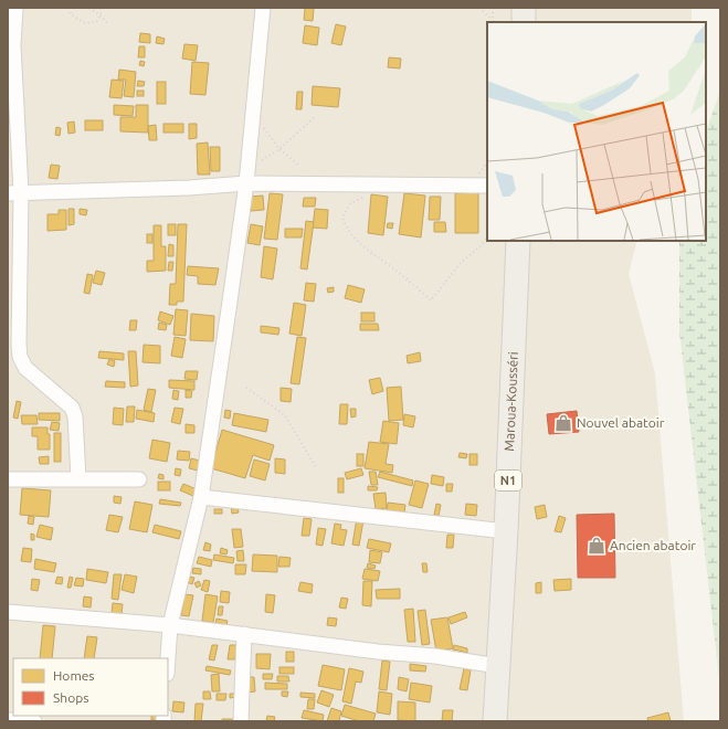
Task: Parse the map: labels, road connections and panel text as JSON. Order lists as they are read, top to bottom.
{
  "streets": {
    "highway": ["Maroua-Kousséri", "N1"]
  },
  "places": {
    "shop": ["Nouvel abatoir", "Ancien abatoir"]
  },
  "legend": ["Homes", "Shops"]
}
